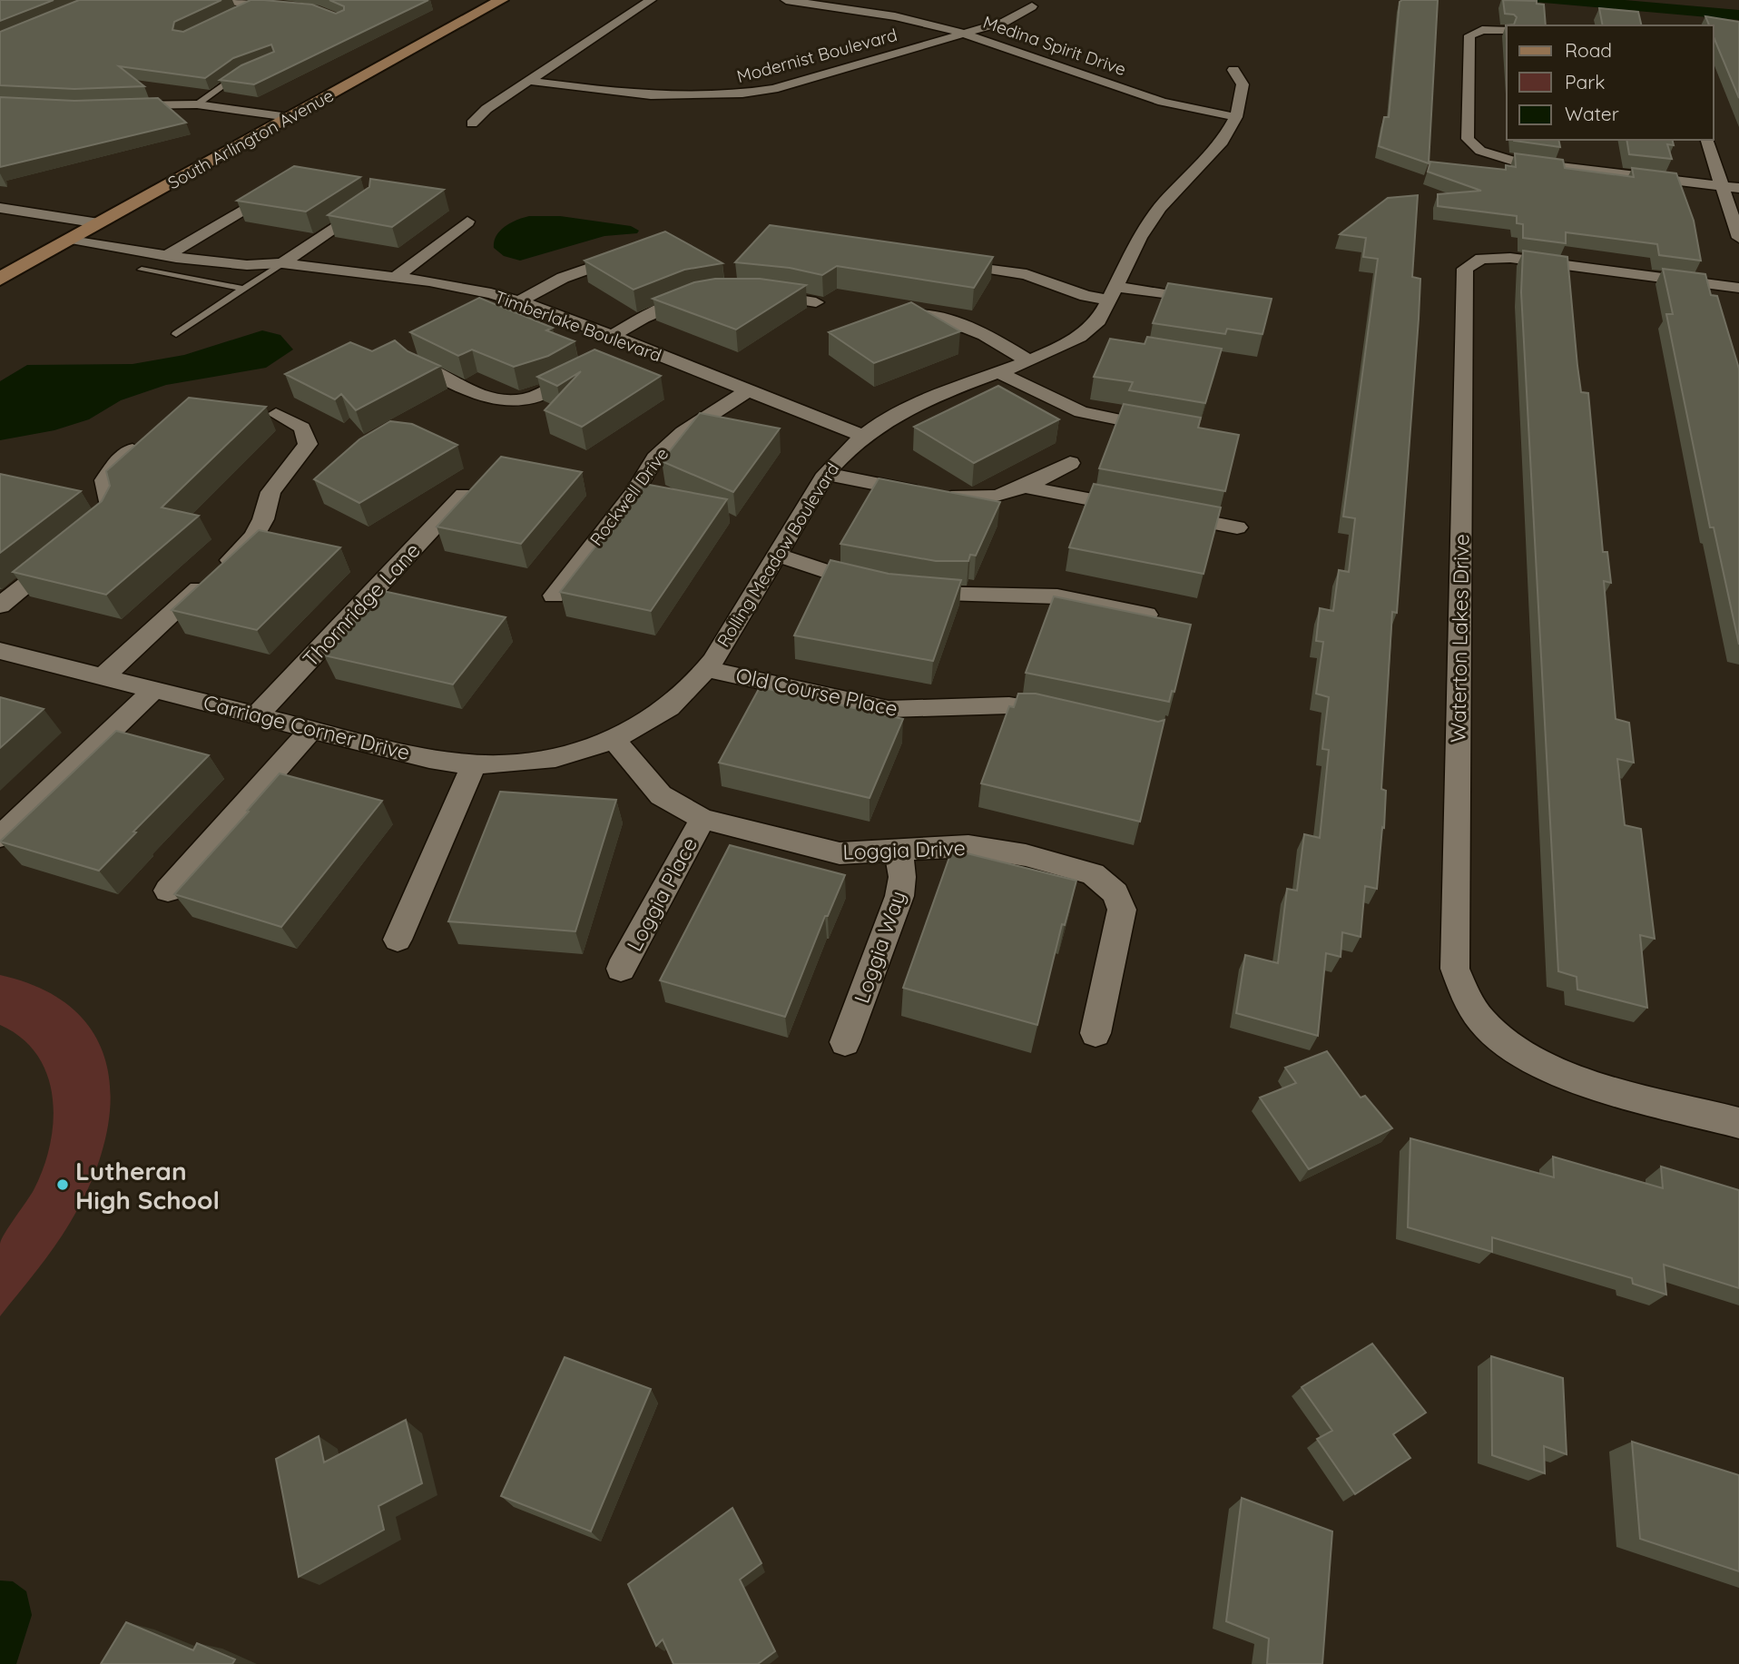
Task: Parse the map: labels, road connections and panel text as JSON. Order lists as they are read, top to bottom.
{
  "streets": {
    "main road": ["South Arlington Avenue"],
    "street": [
      "Medina Spirit Drive",
      "Modernist Boulevard",
      "Timberlake Boulevard",
      "Rockwell Drive",
      "Rolling Meadow Boulevard",
      "Thornridge Lane",
      "Waterton Lakes Drive",
      "Old Course Place",
      "Carriage Corner Drive",
      "Loggia Drive",
      "Loggia Place",
      "Loggia Way"
    ]
  },
  "crossings": [
    ["Medina Spirit Drive", "Modernist Boulevard"],
    ["Medina Spirit Drive", "Rolling Meadow Boulevard"],
    ["Timberlake Boulevard", "Rockwell Drive"],
    ["Timberlake Boulevard", "Rolling Meadow Boulevard"],
    ["Rolling Meadow Boulevard", "Old Course Place"],
    ["Rolling Meadow Boulevard", "Carriage Corner Drive"],
    ["Rolling Meadow Boulevard", "Loggia Drive"],
    ["Thornridge Lane", "Carriage Corner Drive"],
    ["Carriage Corner Drive", "Loggia Drive"],
    ["Loggia Drive", "Loggia Place"],
    ["Loggia Drive", "Loggia Way"]
  ],
  "places": ["Lutheran High School"],
  "legend": ["Road", "Park", "Water"]
}
